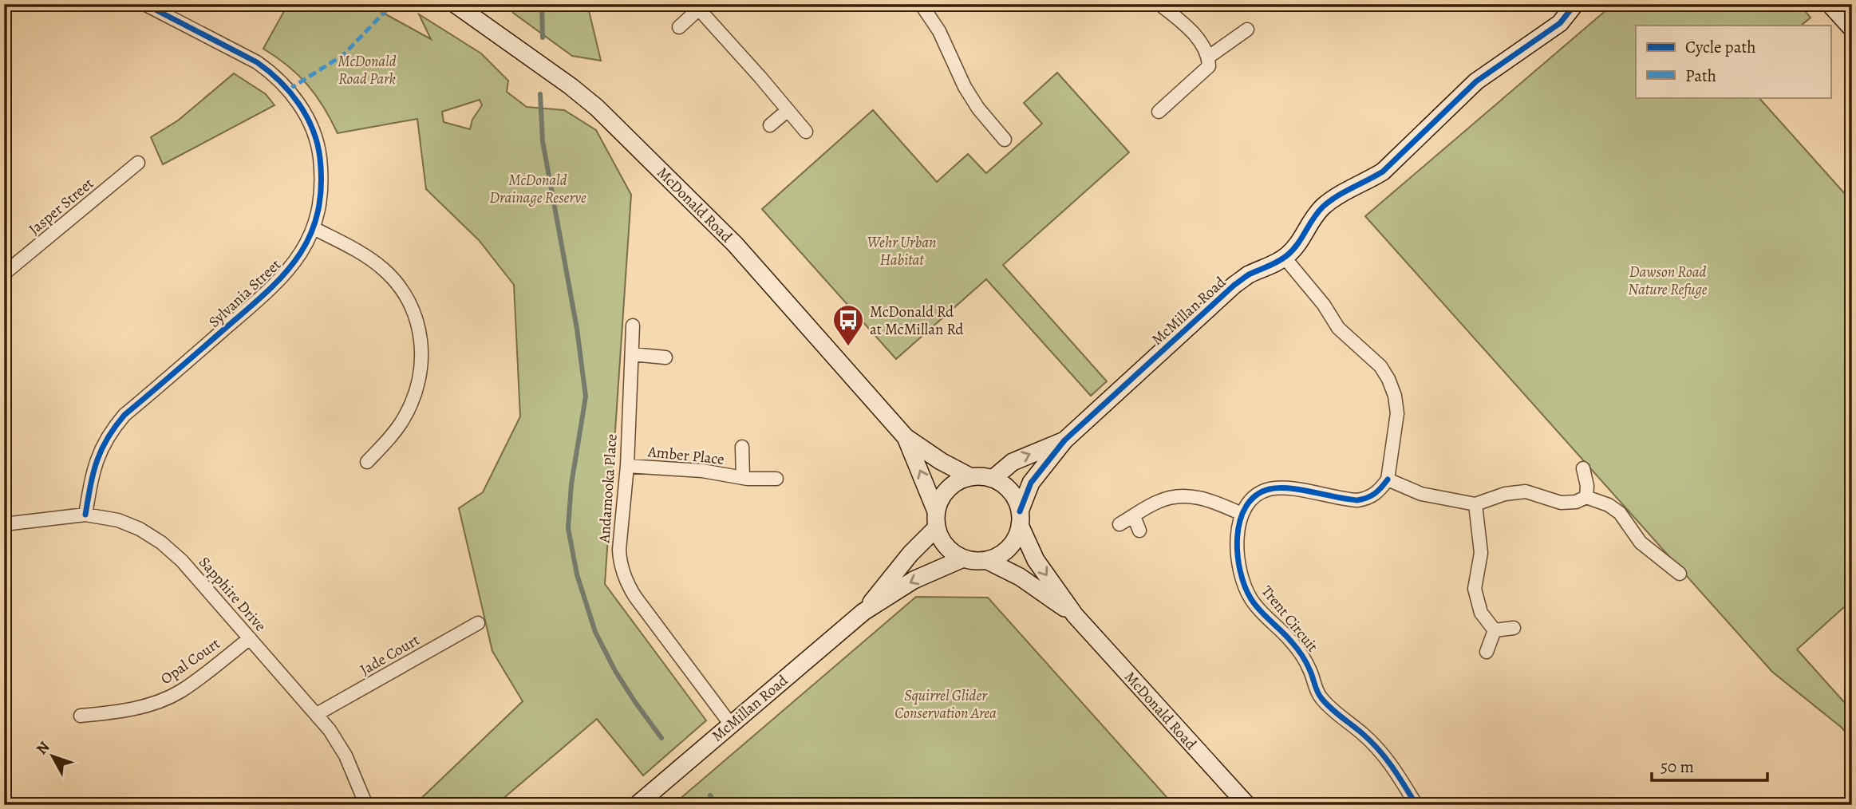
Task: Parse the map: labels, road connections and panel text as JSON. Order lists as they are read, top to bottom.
{
  "streets": {
    "main road": ["McDonald Road", "McMillan Road"],
    "street": [
      "Jasper Street",
      "Sylvania Street",
      "Amber Place",
      "Andamooka Place",
      "Sapphire Drive",
      "Trent Circuit",
      "Jade Court",
      "Opal Court"
    ]
  },
  "crossings": [
    ["McDonald Road", "McMillan Road"],
    ["Sylvania Street", "Sapphire Drive"],
    ["McMillan Road", "Andamooka Place"],
    ["Amber Place", "Andamooka Place"],
    ["Sapphire Drive", "Jade Court"],
    ["Sapphire Drive", "Opal Court"]
  ],
  "parks": [
    "McDonald Road Park",
    "McDonald Drainage Reserve",
    "Wehr Urban Habitat",
    "Dawson Road Nature Refuge",
    "Squirrel Glider Conservation Area"
  ],
  "places": {
    "bus stop": ["McDonald Rd at McMillan Rd"]
  },
  "legend": ["Cycle path", "Path"],
  "scale_bar": "50 m",
  "north": "top left"
}
